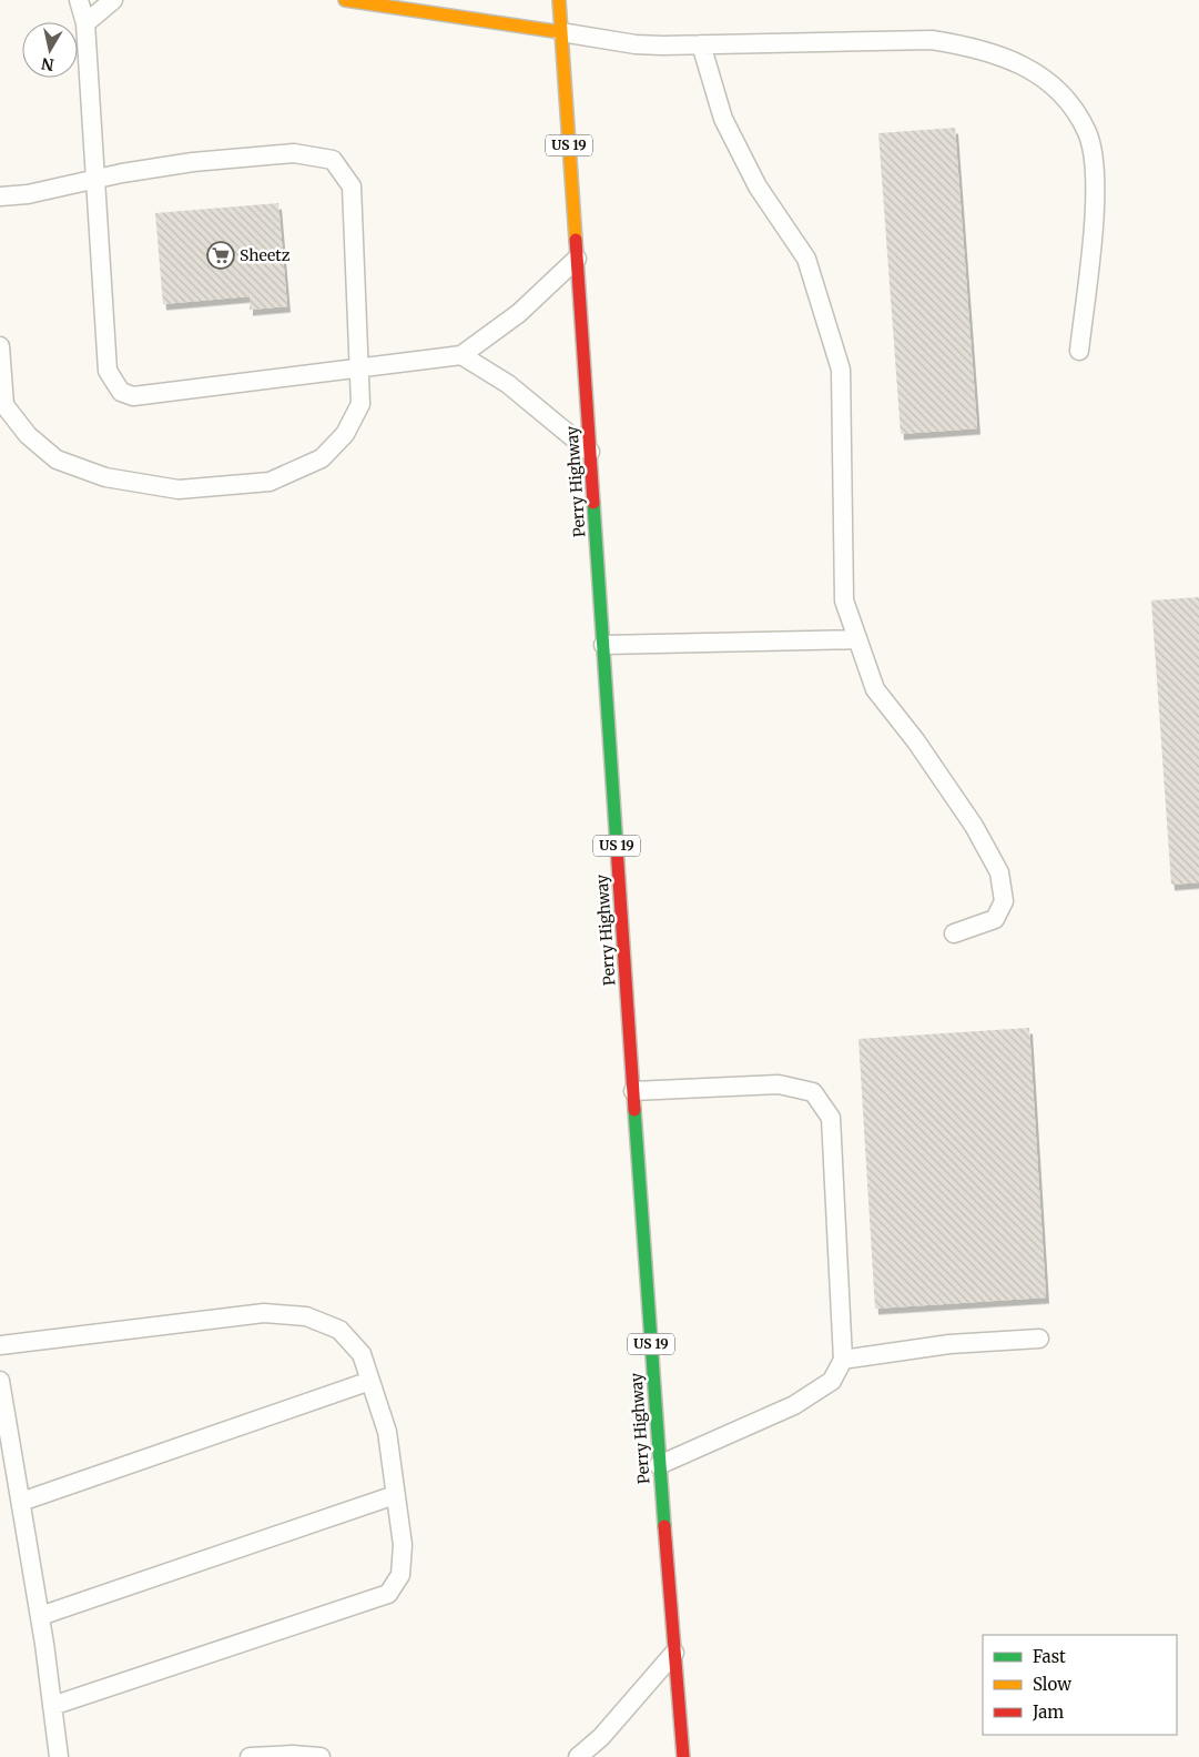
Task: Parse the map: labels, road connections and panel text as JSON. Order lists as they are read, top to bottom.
{
  "streets": {
    "main road": ["US 19", "Perry Highway"]
  },
  "places": {
    "supermarket": ["Sheetz"]
  },
  "legend": ["Fast", "Slow", "Jam"],
  "north": "bottom"
}
